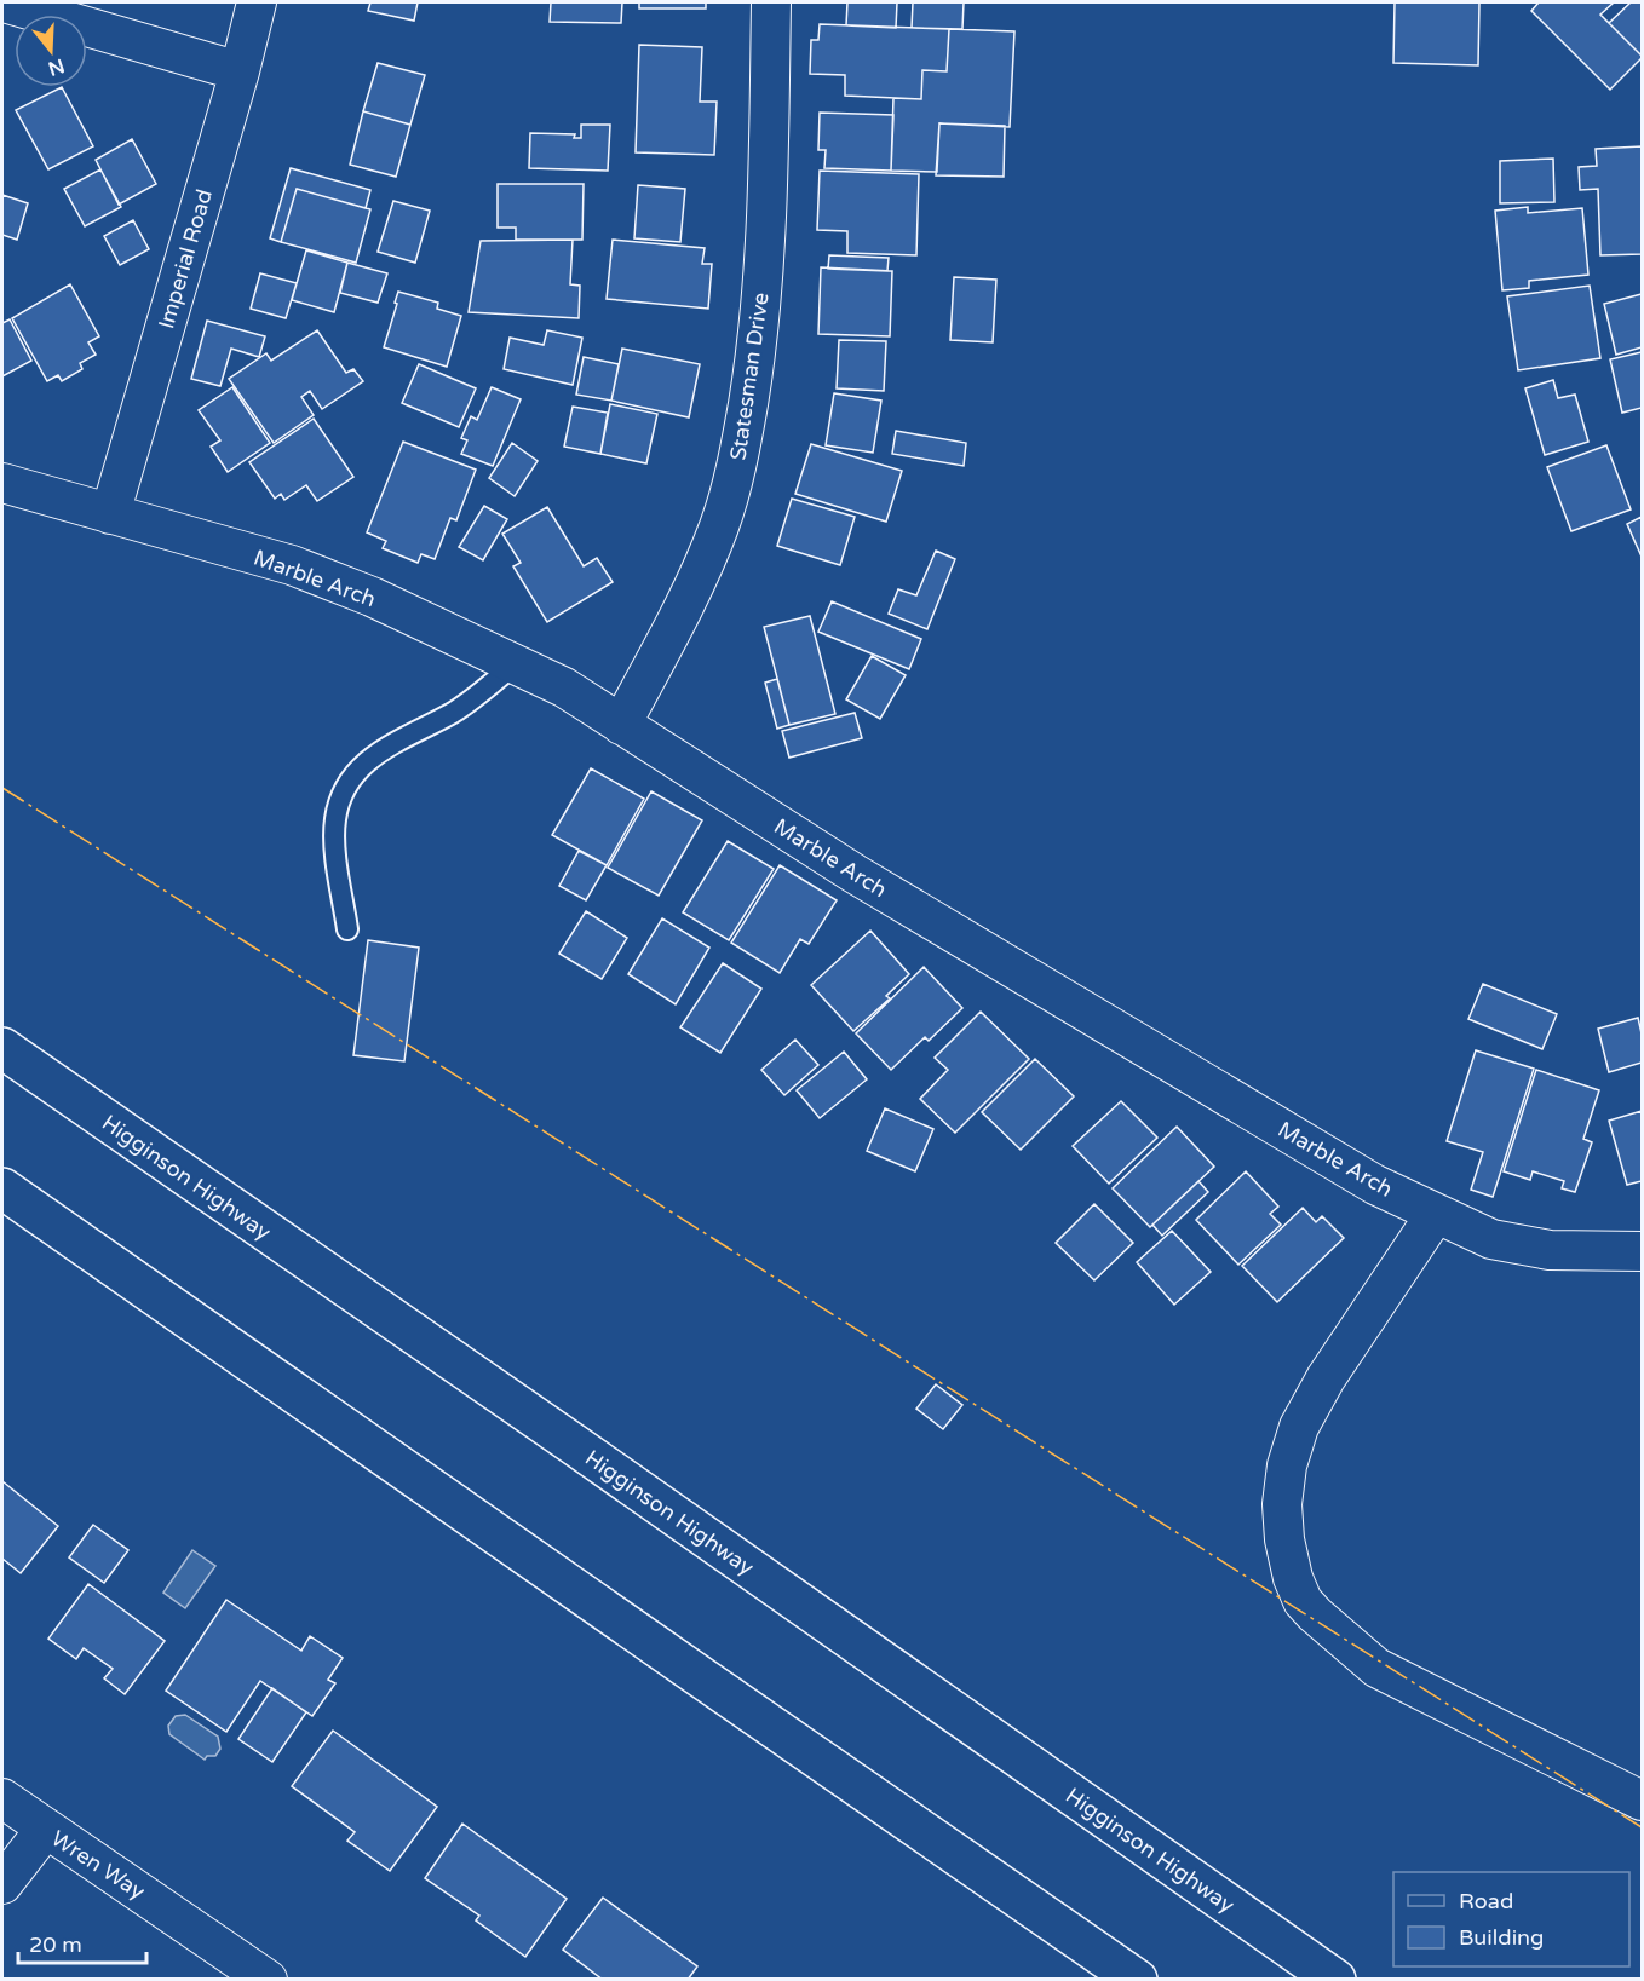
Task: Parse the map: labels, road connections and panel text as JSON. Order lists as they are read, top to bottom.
{
  "streets": {
    "highway": ["Higginson Highway"],
    "street": [
      "Imperial Road",
      "Statesman Drive",
      "Marble Arch",
      "Wren Way"
    ]
  },
  "crossings": [
    ["Imperial Road", "Marble Arch"],
    ["Statesman Drive", "Marble Arch"]
  ],
  "legend": ["Road", "Building"],
  "scale_bar": "20 m",
  "north": "bottom"
}
